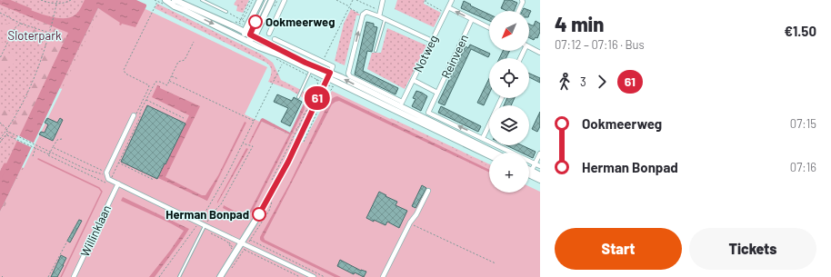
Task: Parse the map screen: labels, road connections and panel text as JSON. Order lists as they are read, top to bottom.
{
  "streets": {
    "street": ["Notweg", "Reinveen", "Willinklaan"]
  },
  "crossings": [
    ["Notweg", "Reinveen"]
  ],
  "parks": ["Sloterpark"],
  "places": ["Ookmeerweg", "Herman Bonpad"],
  "lines": ["bus line 61"],
  "north": "bottom left",
  "page": {
    "on_map": "61",
    "heading": ["4 min", "07:12 – 07:16 · Bus", "€1.50"],
    "map_buttons": "+",
    "legs": ["3", "61"],
    "list": [
      {
        "name": "Ookmeerweg",
        "value": "07:15"
      },
      {
        "name": "Herman Bonpad",
        "value": "07:16"
      }
    ],
    "buttons": ["Start", "Tickets"]
  }
}
